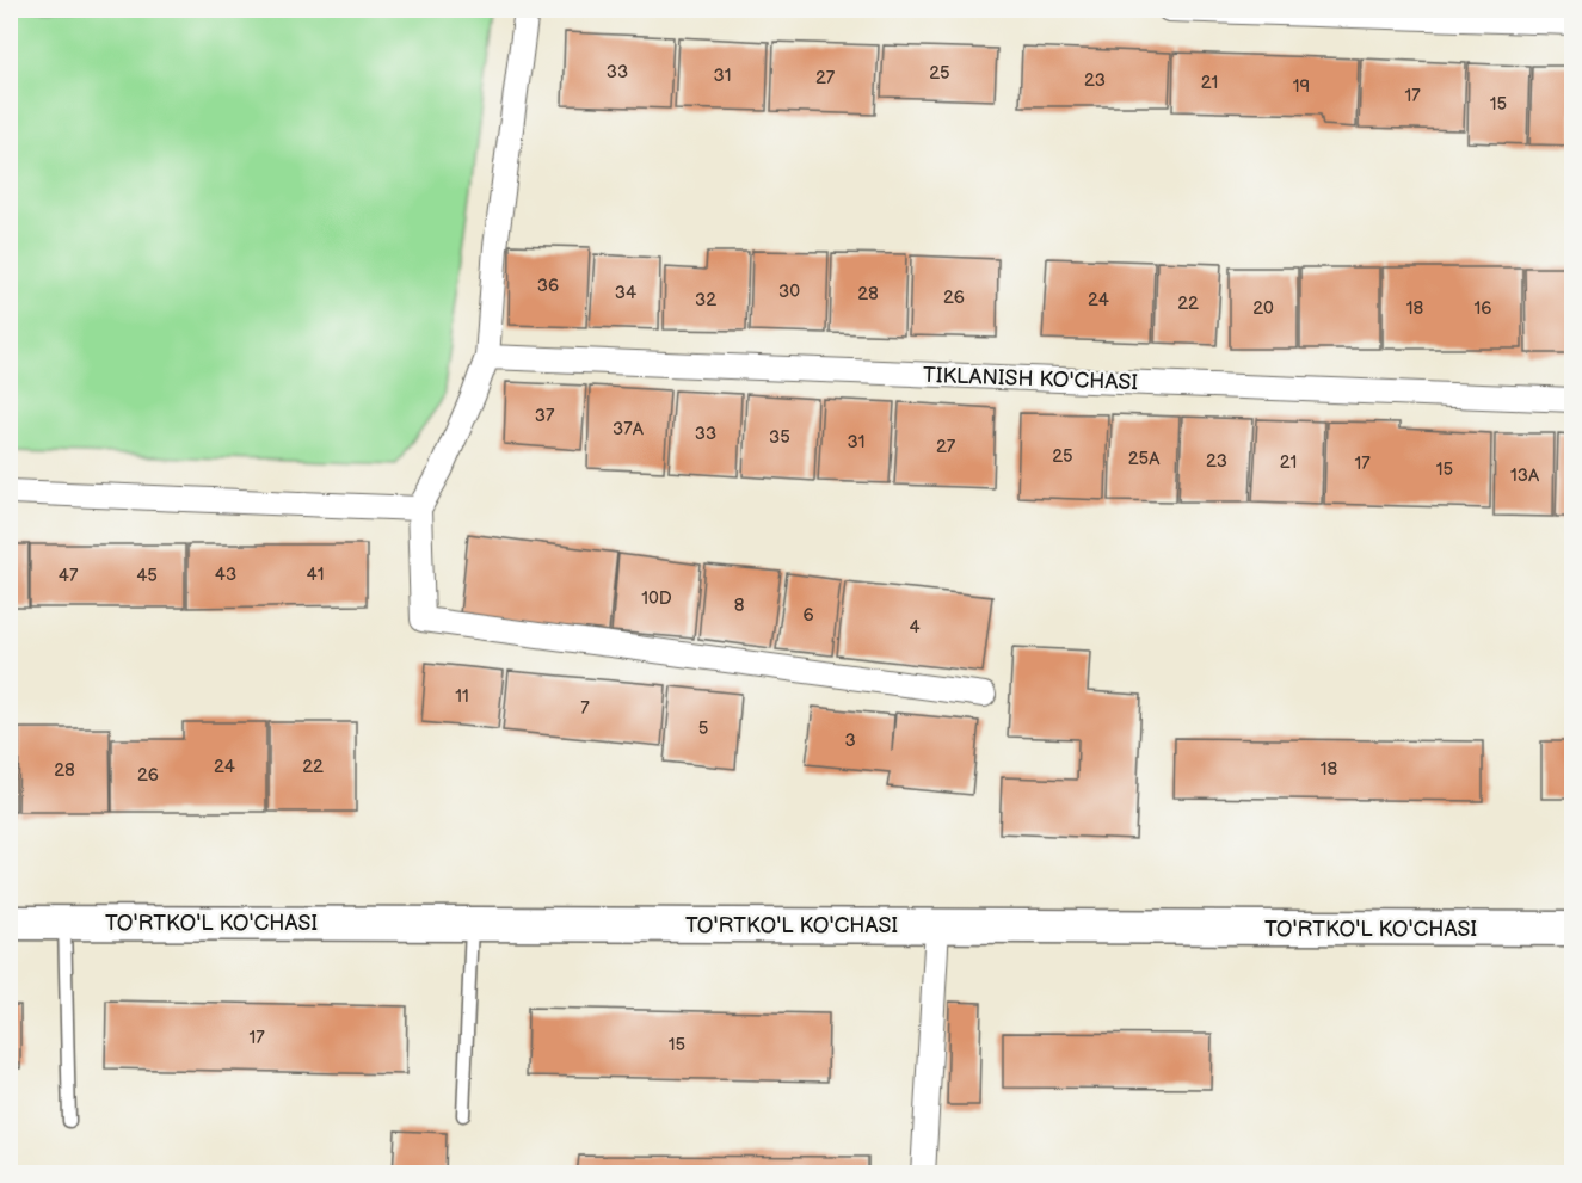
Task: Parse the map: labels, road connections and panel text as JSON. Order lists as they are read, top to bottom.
{
  "streets": {
    "street": ["TIKLANISH KO'CHASI", "TO'RTKO'L KO'CHASI"]
  },
  "house_numbers": [
    "33",
    "25",
    "31",
    "27",
    "23",
    "21",
    "19",
    "17",
    "15",
    "36",
    "30",
    "34",
    "28",
    "26",
    "32",
    "24",
    "22",
    "20",
    "18",
    "16",
    "37",
    "37A",
    "33",
    "35",
    "31",
    "27",
    "25",
    "25A",
    "23",
    "21",
    "17",
    "15",
    "13A",
    "43",
    "41",
    "47",
    "45",
    "10D",
    "8",
    "6",
    "4",
    "11",
    "7",
    "5",
    "3",
    "24",
    "22",
    "18",
    "28",
    "26",
    "17",
    "15"
  ]
}
